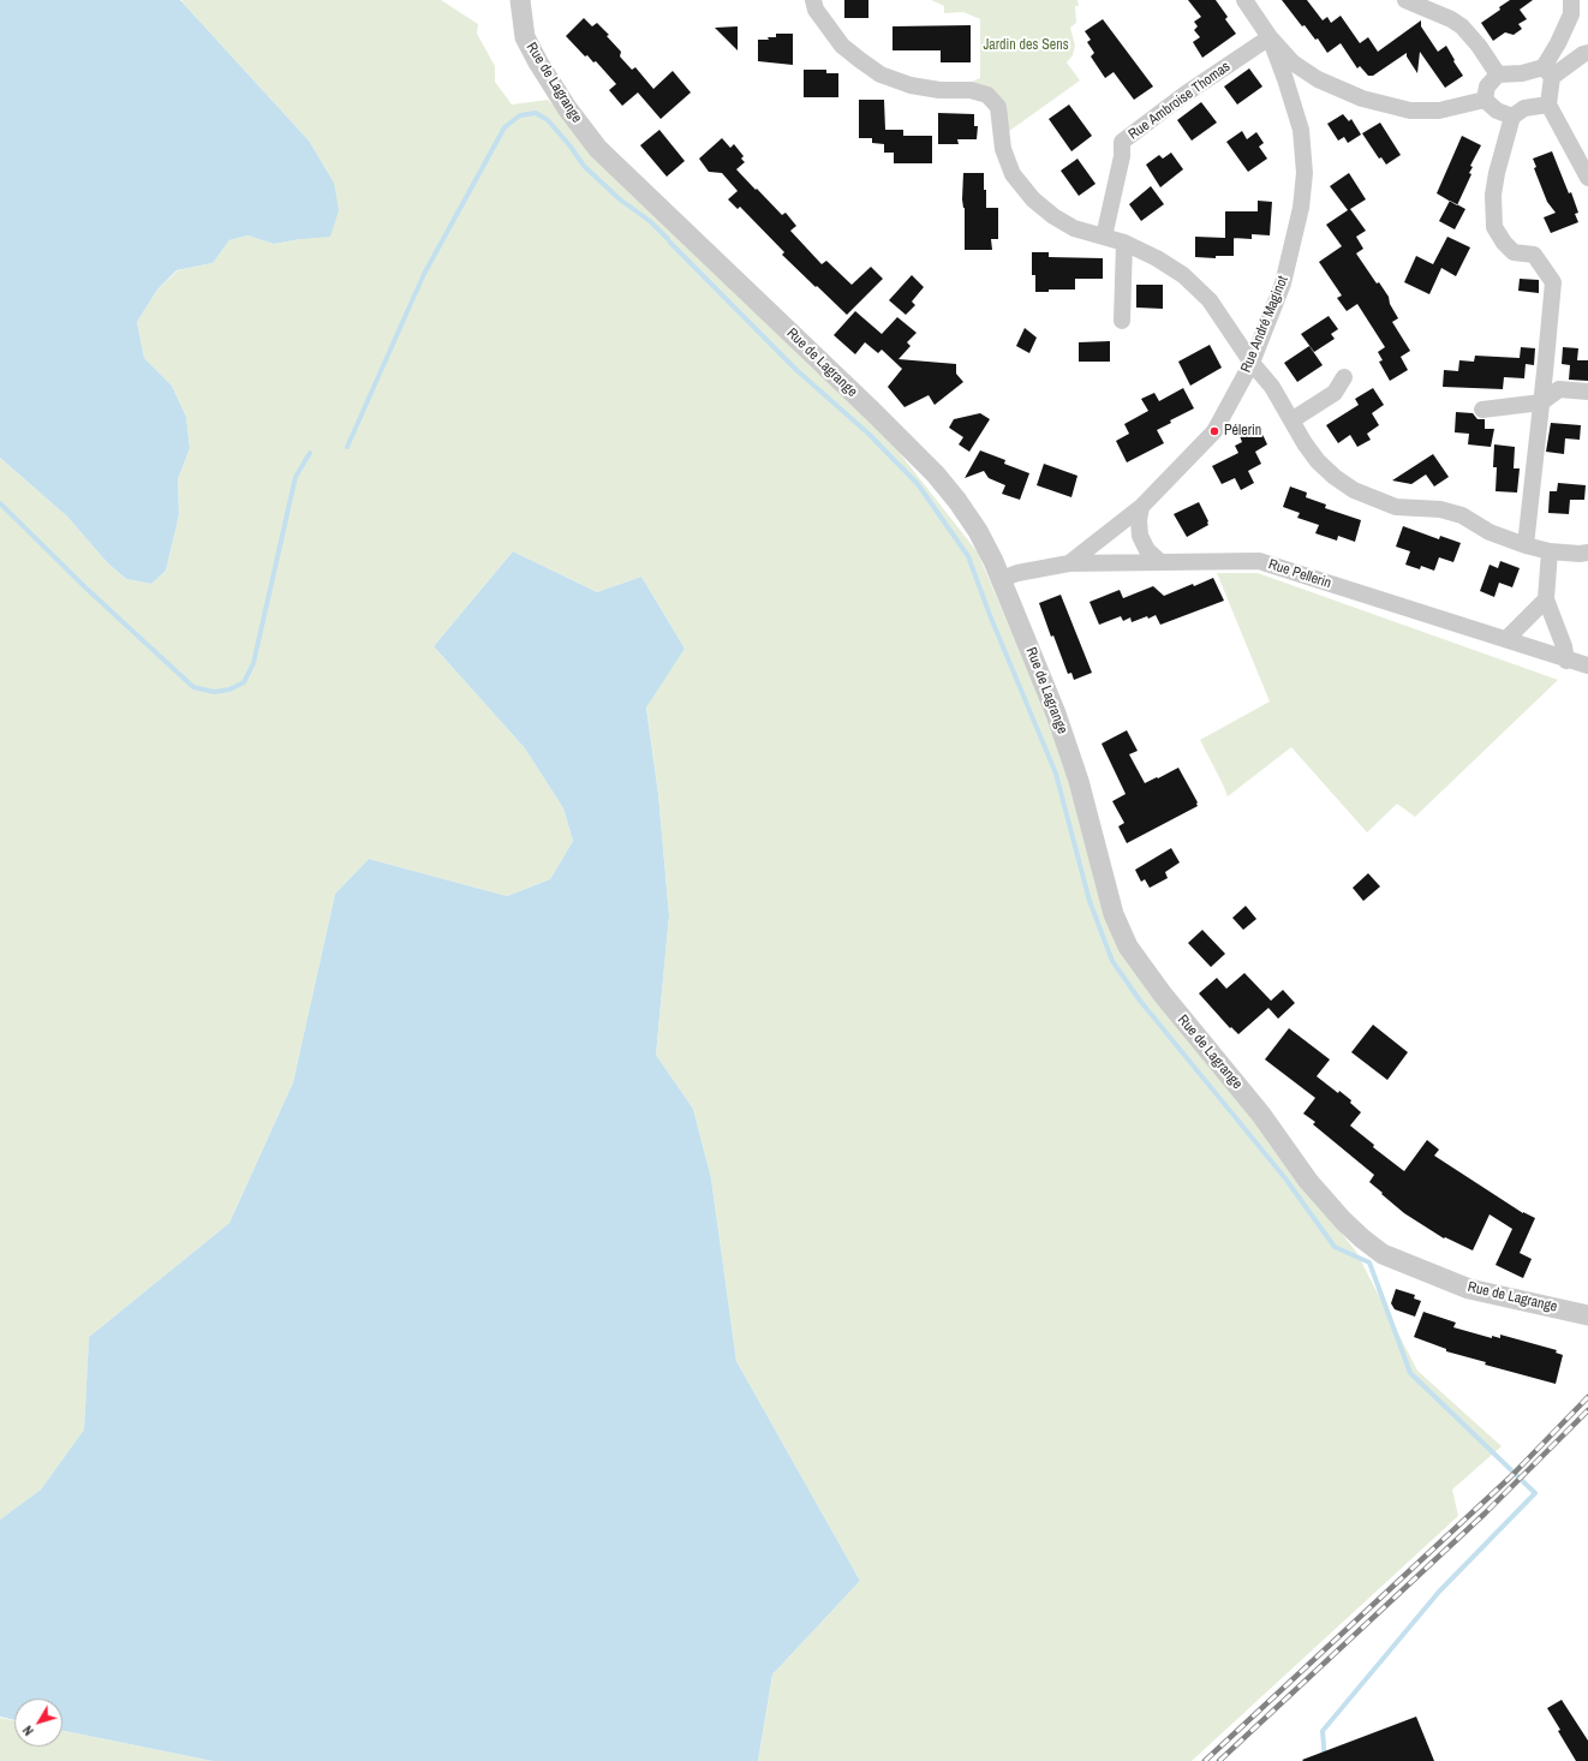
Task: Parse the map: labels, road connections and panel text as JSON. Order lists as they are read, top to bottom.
{
  "streets": {
    "street": [
      "Rue de Lagrange",
      "Rue Ambroise Thomas",
      "Rue André Maginot",
      "Rue Pellerin"
    ]
  },
  "crossings": [
    ["Rue de Lagrange", "Rue Pellerin"],
    ["Rue Ambroise Thomas", "Rue André Maginot"],
    ["Rue André Maginot", "Rue Pellerin"]
  ],
  "parks": ["Jardin des Sens"],
  "places": ["Pélerin"],
  "north": "bottom left"
}
